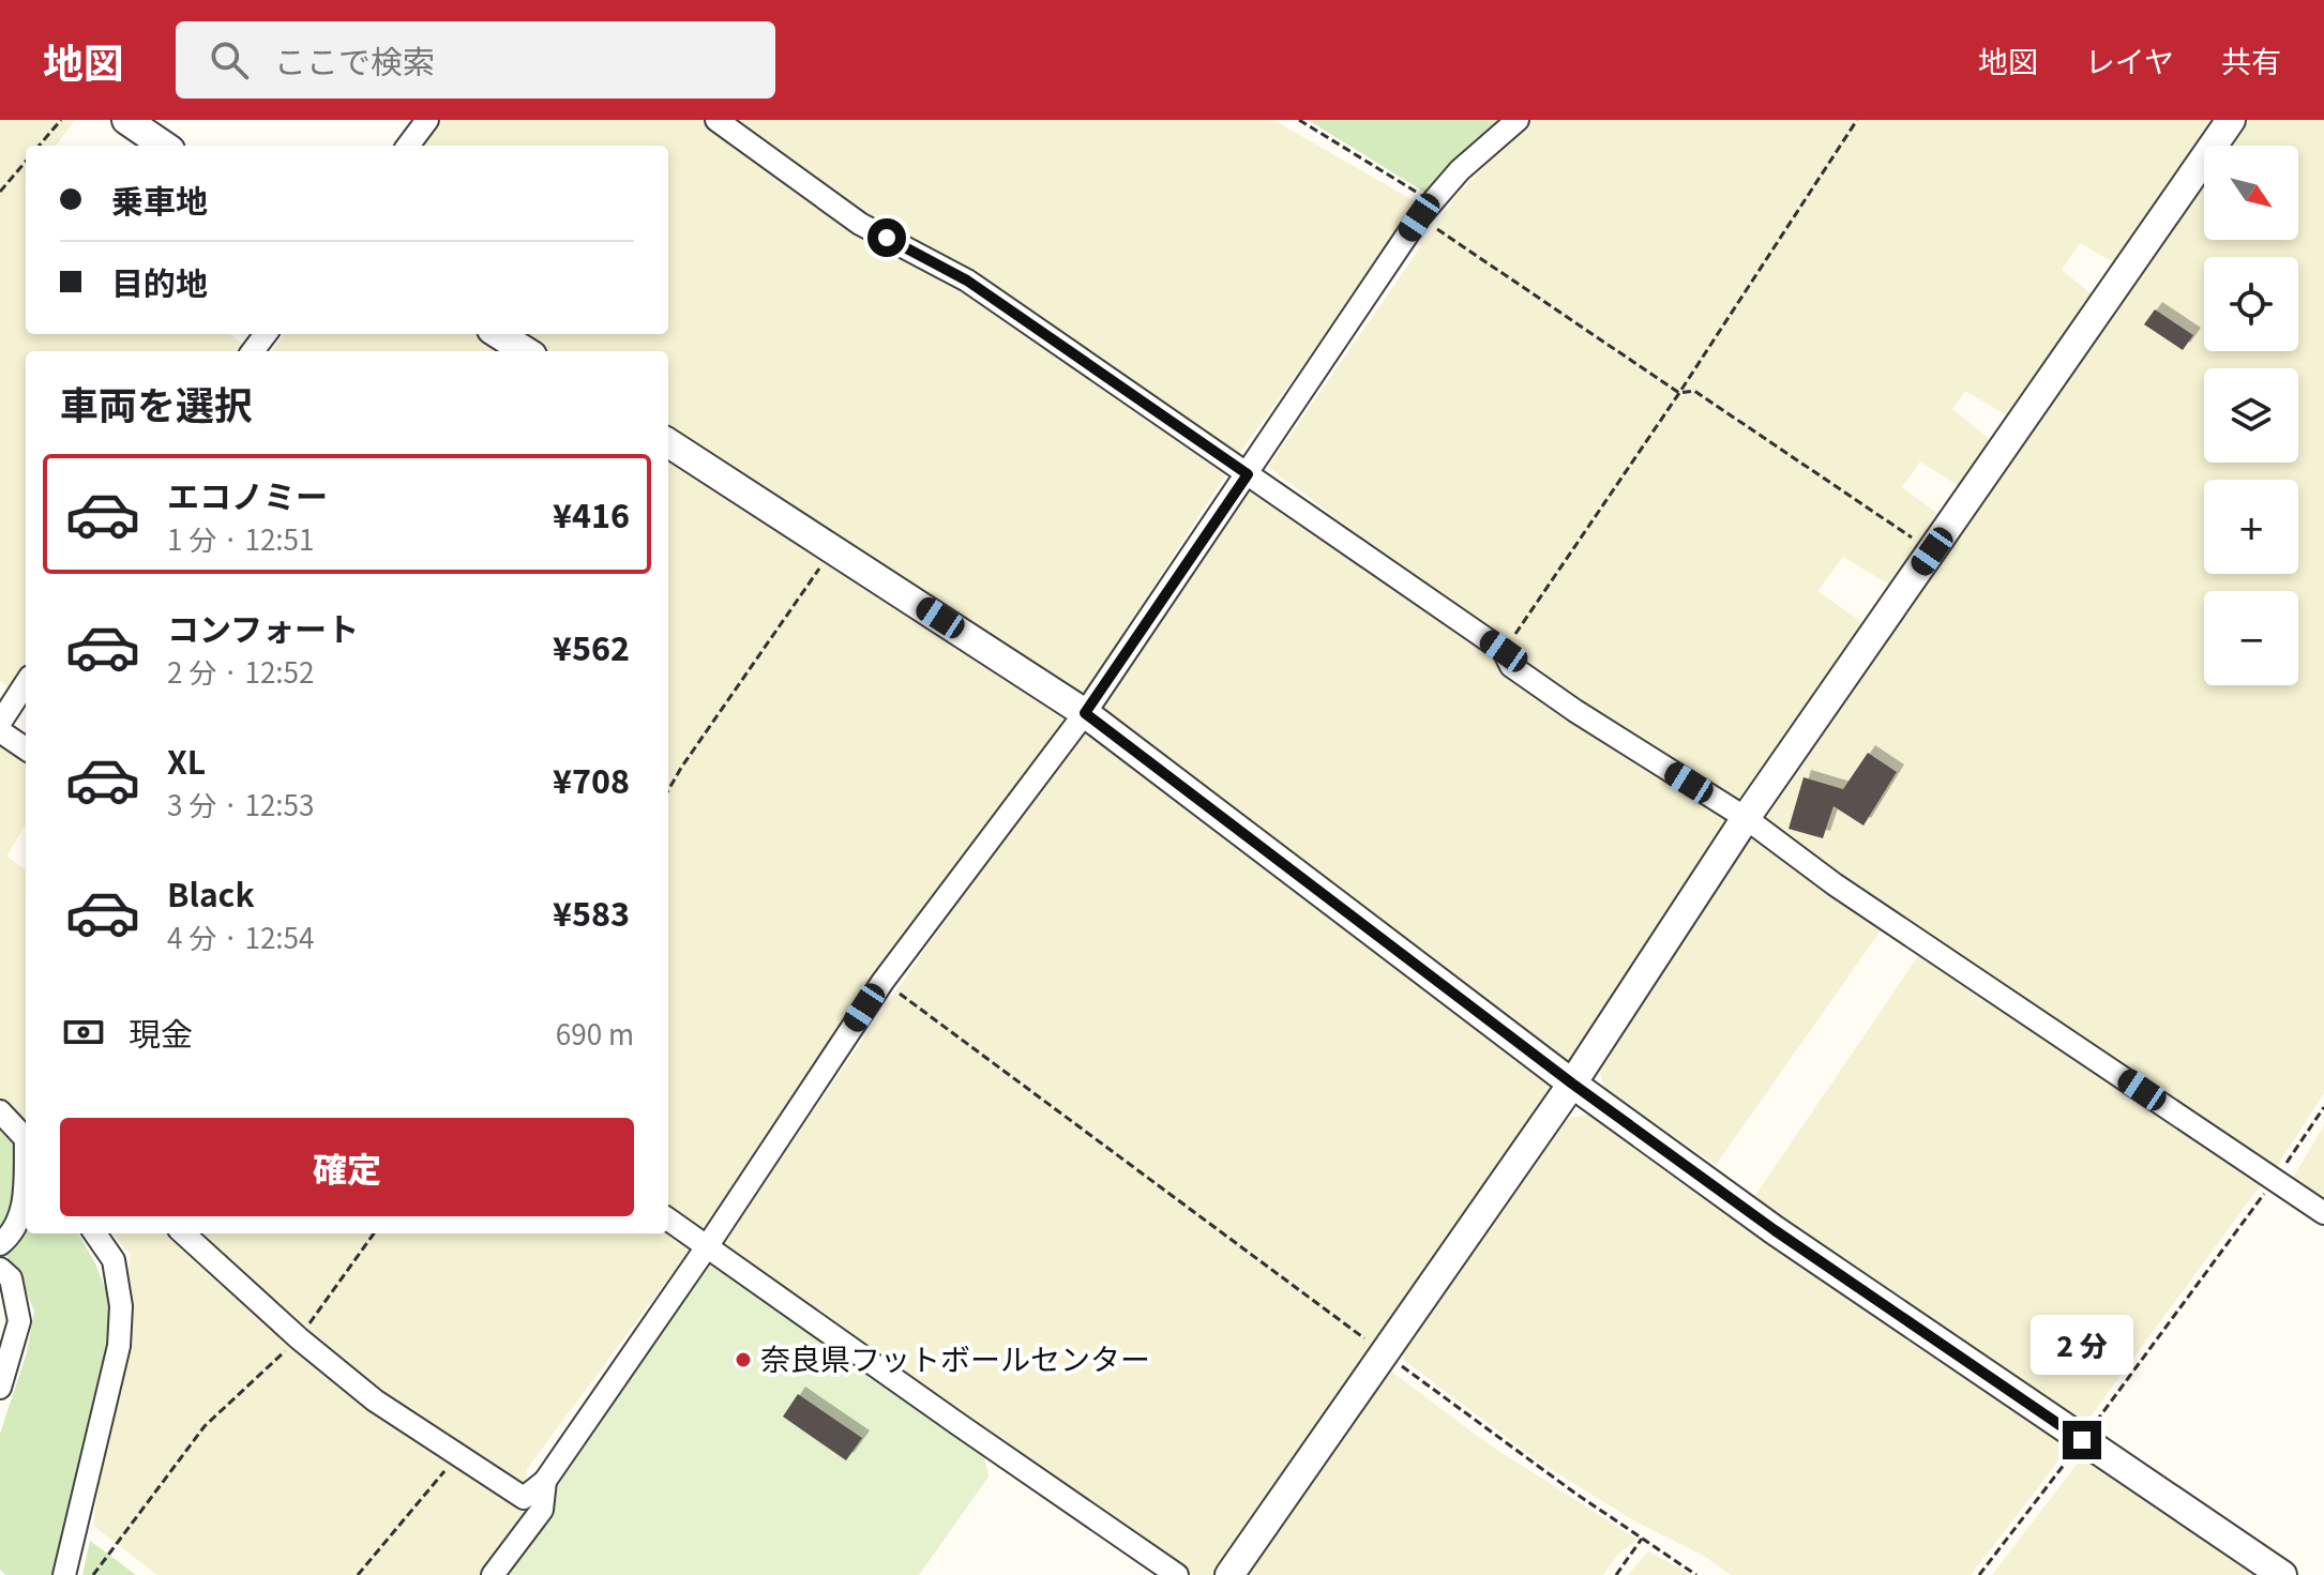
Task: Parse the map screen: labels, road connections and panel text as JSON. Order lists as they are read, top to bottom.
{
  "places": ["奈良県フットボールセンター"],
  "north": "bottom right",
  "page": {
    "header": "地図",
    "search": "ここで検索",
    "nav": ["地図", "レイヤ", "共有"],
    "map_buttons": ["+", "−"],
    "banner": ["乗車地", "目的地"],
    "heading": "車両を選択",
    "list": [
      {
        "name": "エコノミー",
        "note": "1 分 · 12:51",
        "value": "¥416"
      },
      {
        "name": "コンフォート",
        "note": "2 分 · 12:52",
        "value": "¥562"
      },
      {
        "name": "XL",
        "note": "3 分 · 12:53",
        "value": "¥708"
      },
      {
        "name": "Black",
        "note": "4 分 · 12:54",
        "value": "¥583"
      }
    ],
    "pay": ["現金", "690 m"],
    "buttons": "確定",
    "bubble": "2 分"
  }
}
